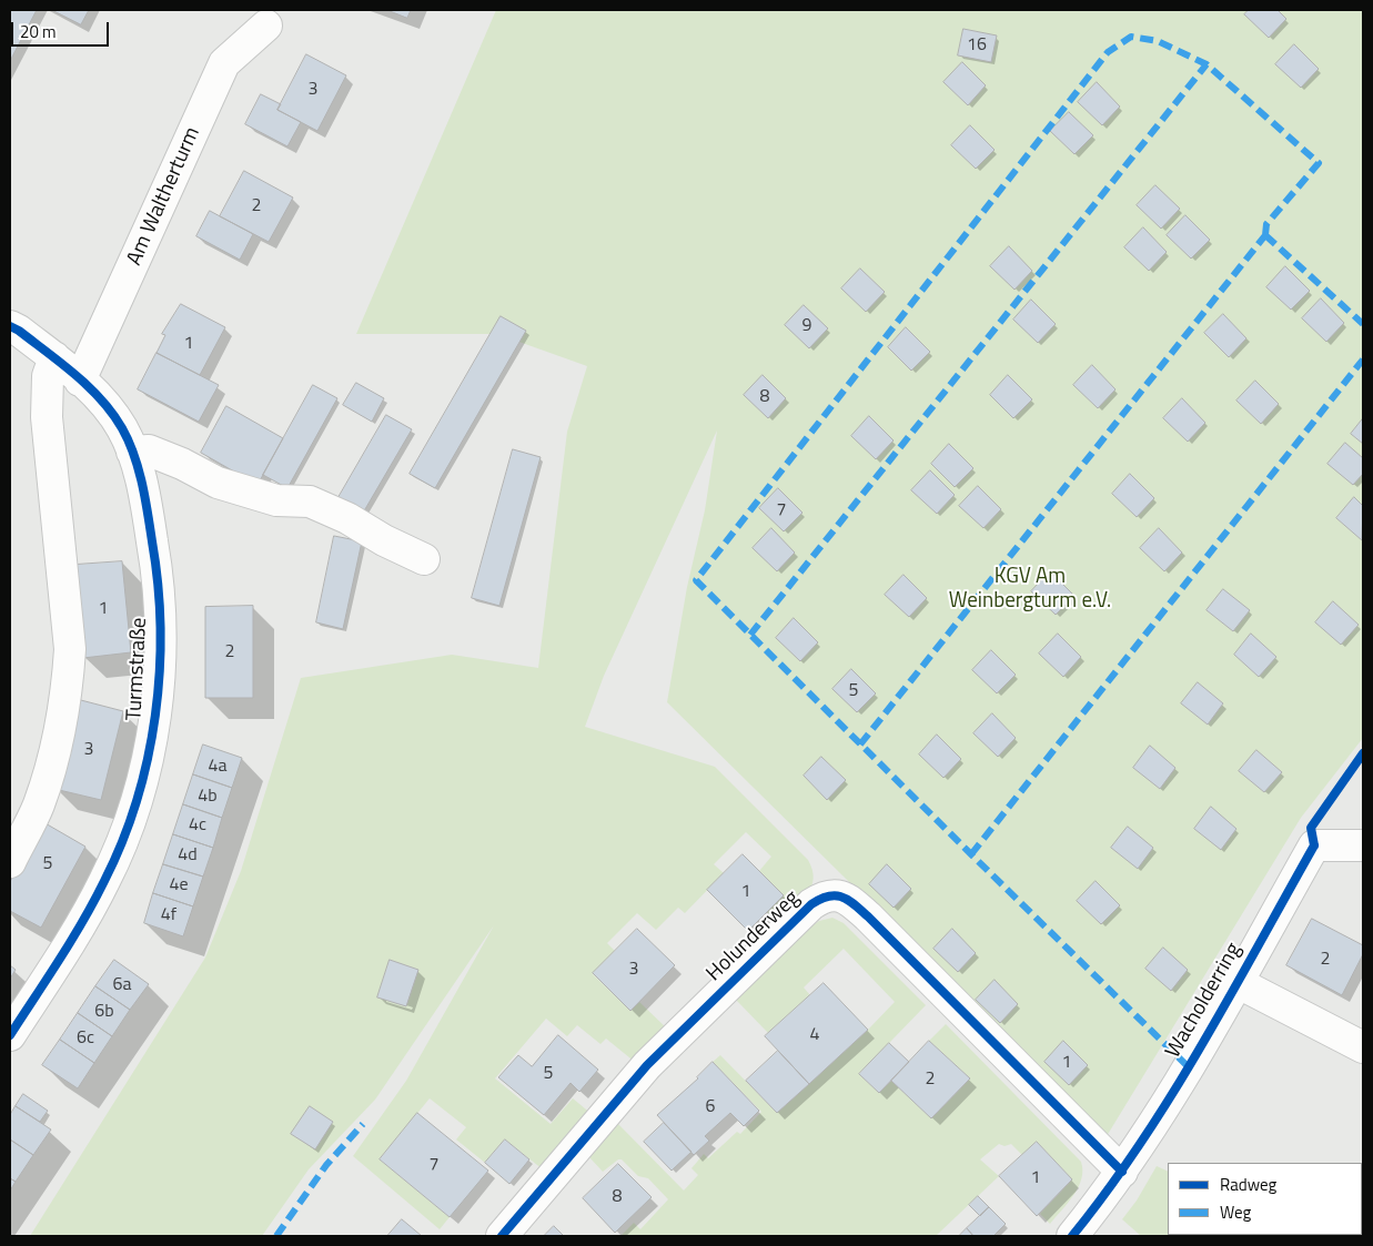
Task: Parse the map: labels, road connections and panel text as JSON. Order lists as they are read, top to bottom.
{
  "streets": {
    "street": [
      "Am Waltherturm",
      "Turmstraße",
      "Holunderweg",
      "Wacholderring"
    ]
  },
  "crossings": [
    ["Am Waltherturm", "Turmstraße"],
    ["Holunderweg", "Wacholderring"]
  ],
  "parks": ["KGV Am Weinbergturm e.V."],
  "house_numbers": [
    "16",
    "3",
    "2",
    "9",
    "1",
    "8",
    "7",
    "1",
    "2",
    "5",
    "3",
    "4a",
    "4b",
    "4c",
    "4d",
    "5",
    "4e",
    "1",
    "4f",
    "2",
    "3",
    "6a",
    "6b",
    "4",
    "6c",
    "1",
    "5",
    "2",
    "6",
    "7",
    "1",
    "8"
  ],
  "legend": ["Radweg", "Weg"],
  "scale_bar": "20 m"
}
